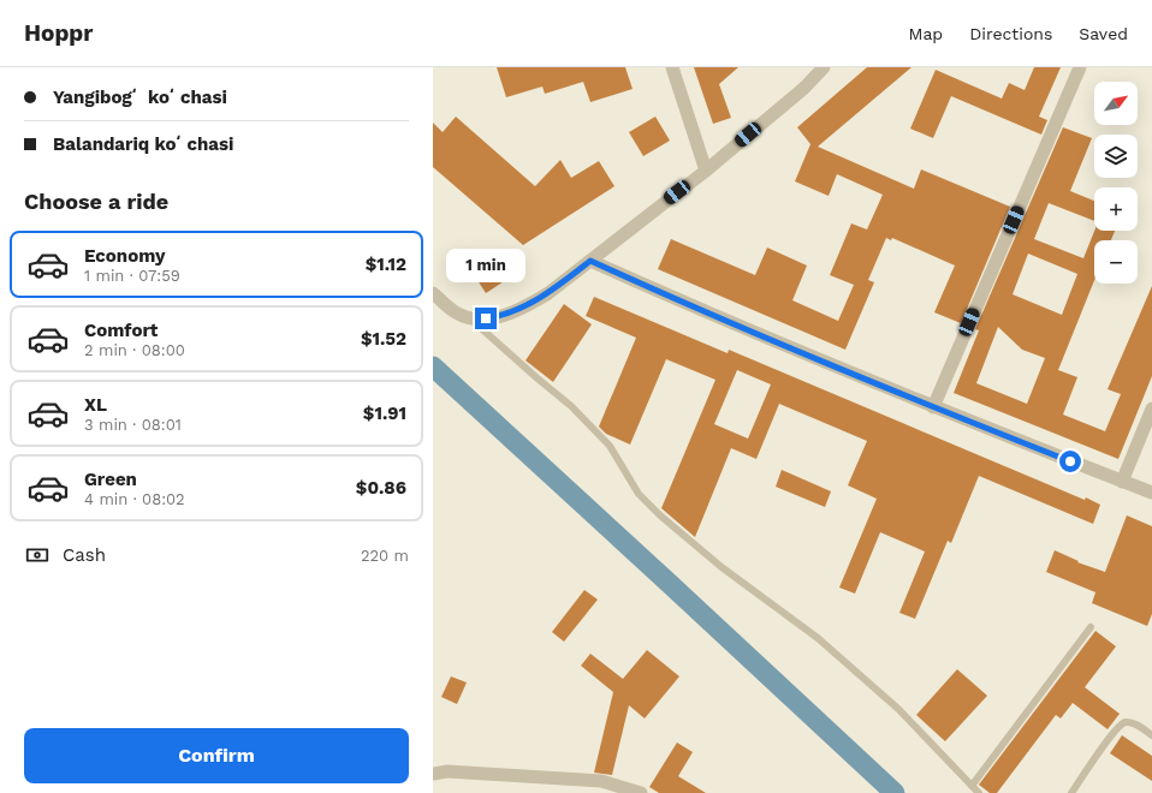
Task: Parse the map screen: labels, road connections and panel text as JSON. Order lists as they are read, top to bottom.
{
  "north": "top right",
  "page": {
    "header": "Hoppr",
    "nav": ["Map", "Directions", "Saved"],
    "banner": ["Yangibogʻ koʻchasi", "Balandariq koʻchasi"],
    "map_buttons": ["+", "−"],
    "heading": "Choose a ride",
    "list": [
      {
        "name": "Economy",
        "note": "1 min · 07:59",
        "value": "$1.12"
      },
      {
        "name": "Comfort",
        "note": "2 min · 08:00",
        "value": "$1.52"
      },
      {
        "name": "XL",
        "note": "3 min · 08:01",
        "value": "$1.91"
      },
      {
        "name": "Green",
        "note": "4 min · 08:02",
        "value": "$0.86"
      }
    ],
    "bubble": "1 min",
    "pay": ["Cash", "220 m"],
    "buttons": "Confirm"
  }
}
